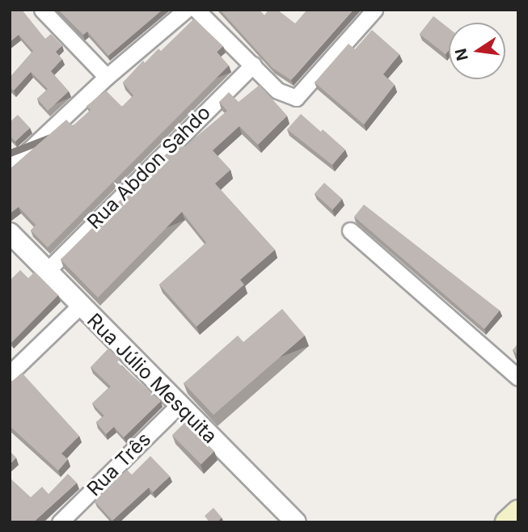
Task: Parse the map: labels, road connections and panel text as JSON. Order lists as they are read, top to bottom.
{
  "streets": {
    "street": ["Rua Abdon Sahdo", "Rua Júlio Mesquita", "Rua Três"]
  },
  "crossings": [
    ["Rua Abdon Sahdo", "Rua Júlio Mesquita"],
    ["Rua Júlio Mesquita", "Rua Três"]
  ],
  "north": "left"
}
